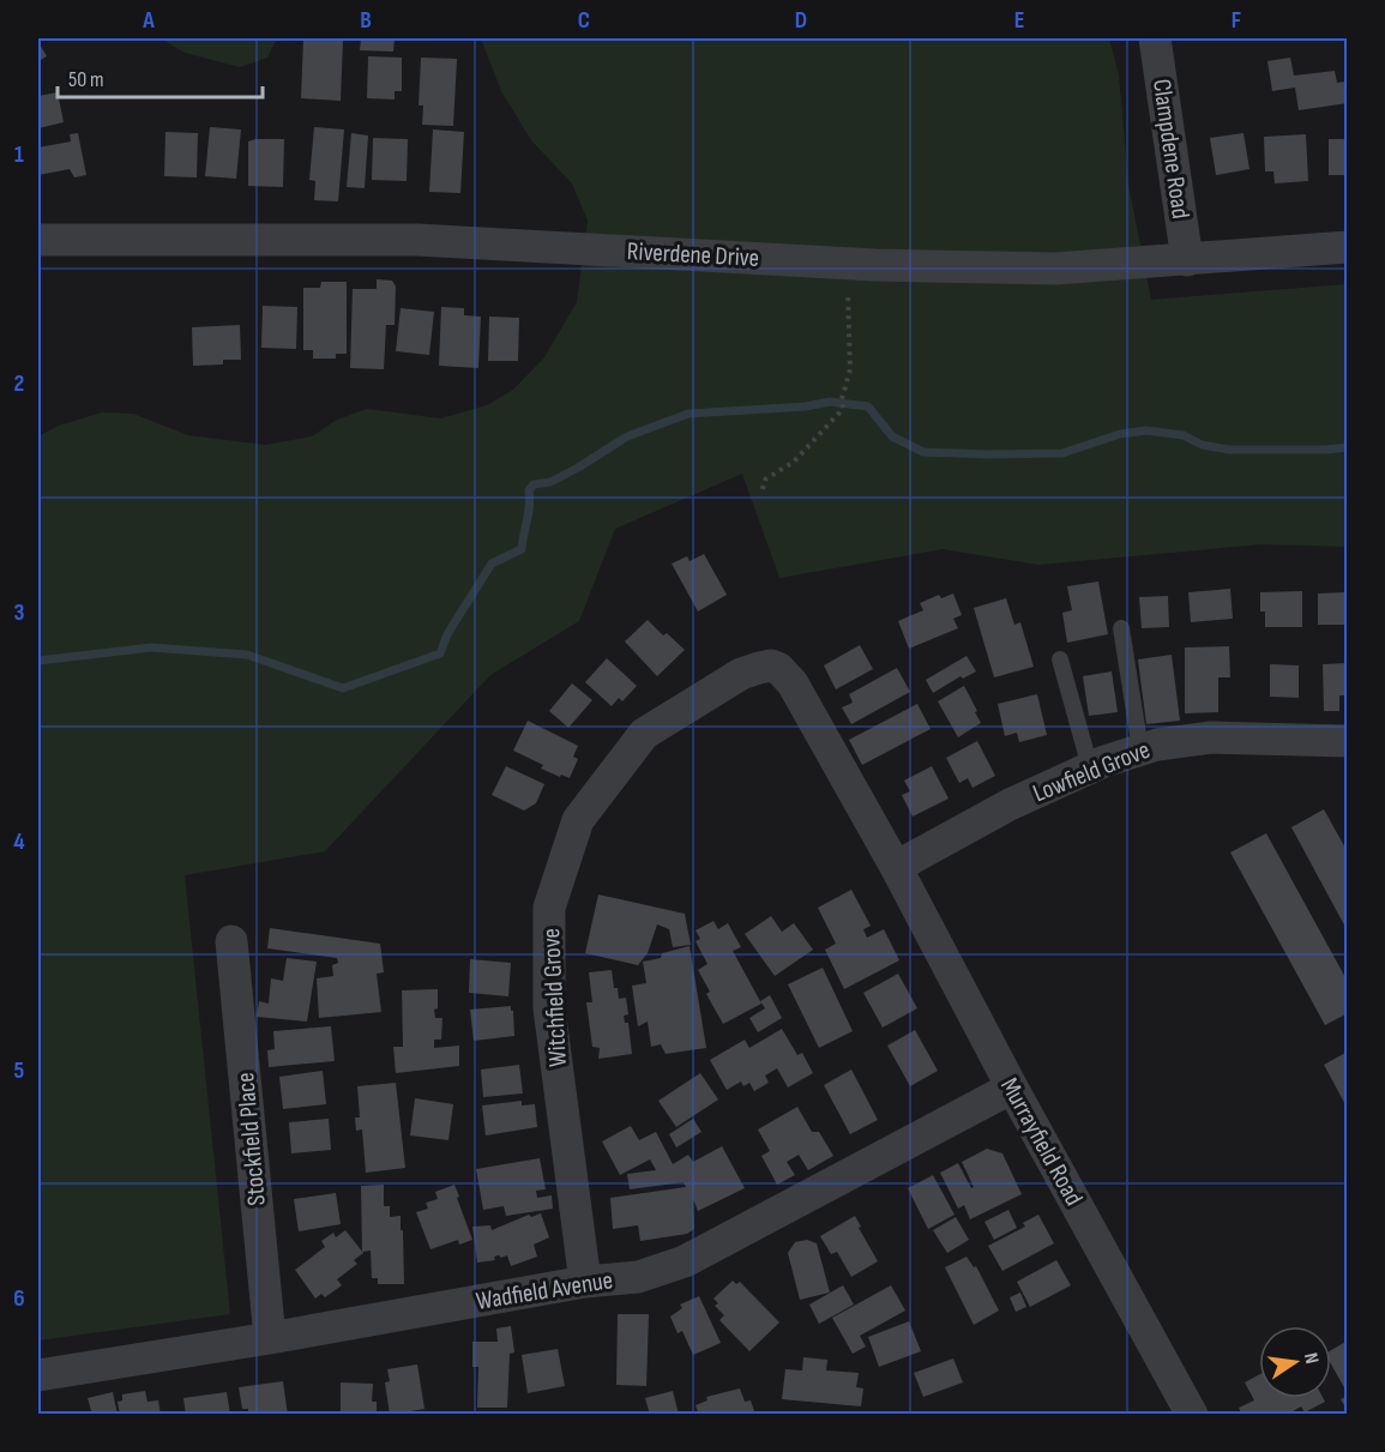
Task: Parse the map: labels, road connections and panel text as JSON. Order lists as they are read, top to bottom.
{
  "streets": {
    "street": [
      "Clampdene Road",
      "Riverdene Drive",
      "Lowfield Grove",
      "Witchfield Grove",
      "Stockfield Place",
      "Murrayfield Road",
      "Wadfield Avenue"
    ]
  },
  "crossings": [
    ["Clampdene Road", "Riverdene Drive"],
    ["Lowfield Grove", "Witchfield Grove"],
    ["Lowfield Grove", "Murrayfield Road"],
    ["Witchfield Grove", "Murrayfield Road"],
    ["Witchfield Grove", "Wadfield Avenue"],
    ["Stockfield Place", "Wadfield Avenue"],
    ["Murrayfield Road", "Wadfield Avenue"]
  ],
  "scale_bar": "50 m",
  "north": "right",
  "grid": {
    "columns": [
      "A",
      "B",
      "C",
      "D",
      "E",
      "F"
    ],
    "rows": [
      "1",
      "2",
      "3",
      "4",
      "5",
      "6"
    ]
  }
}
